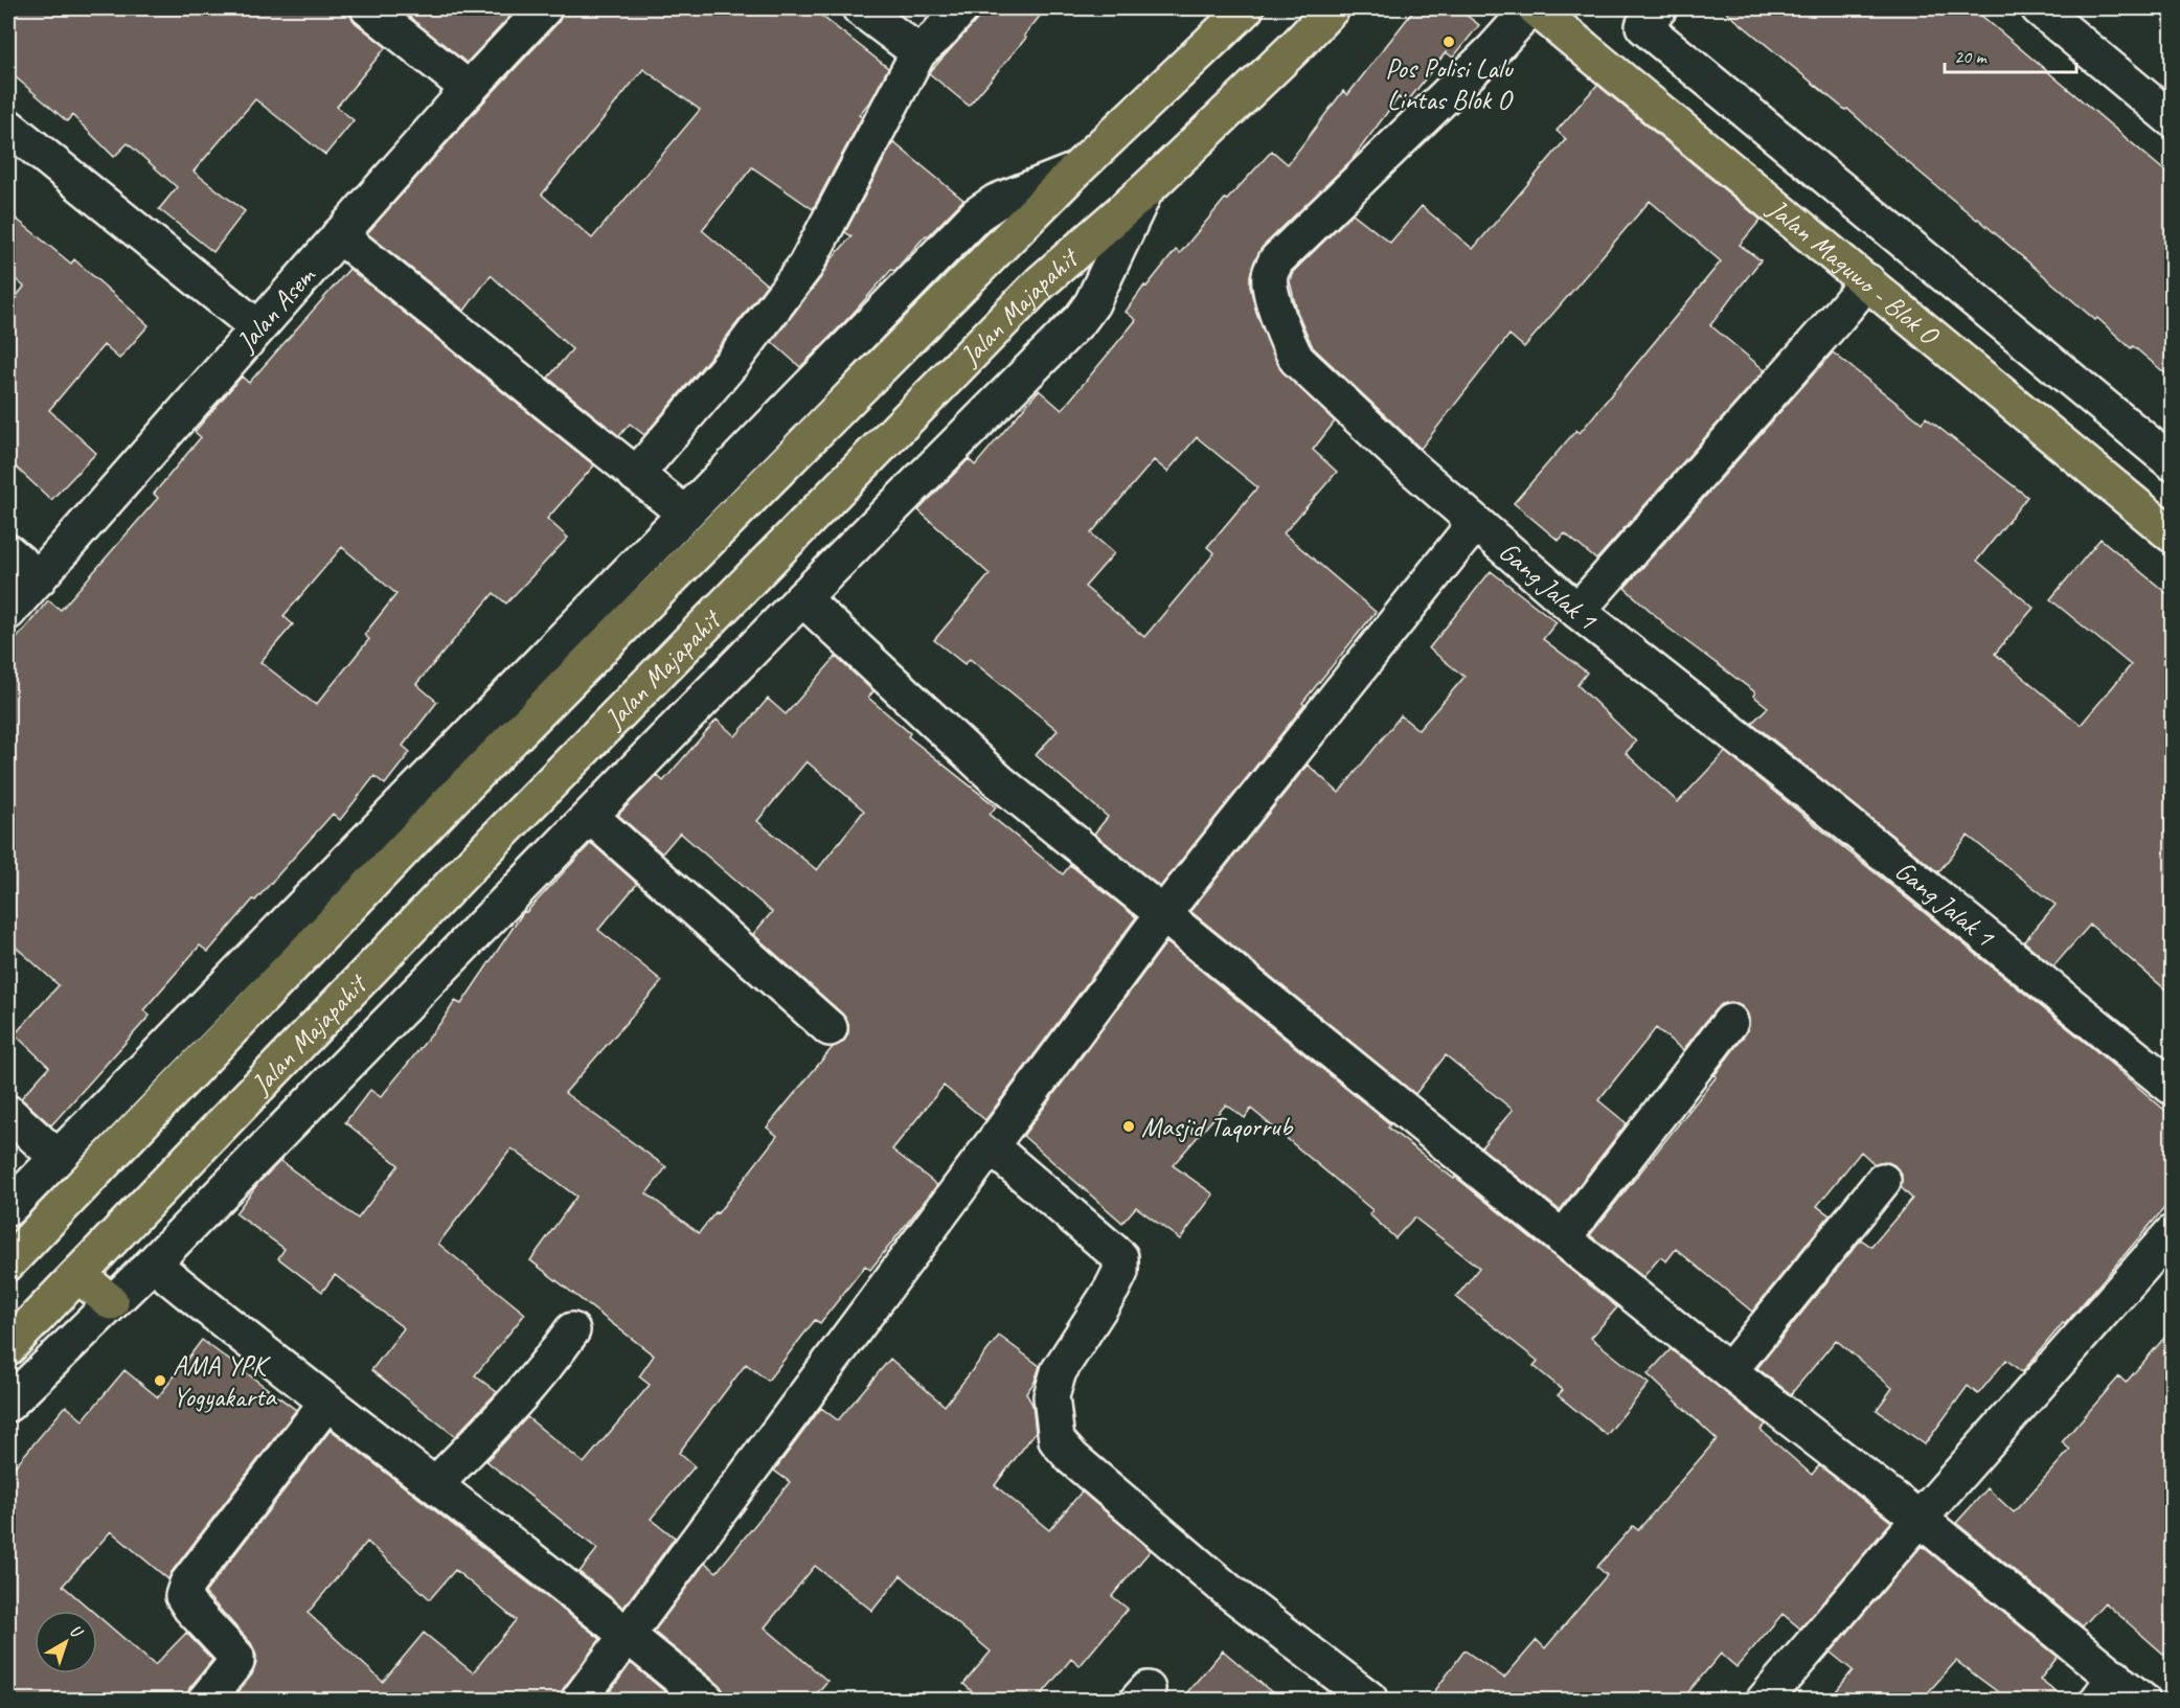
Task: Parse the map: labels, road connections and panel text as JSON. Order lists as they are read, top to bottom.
{
  "streets": {
    "main road": ["Jalan Maguwo - Blok O", "Jalan Majapahit"],
    "street": ["Jalan Asem", "Gang Jalak 1"]
  },
  "places": ["Pos Polisi Lalu Lintas Blok O", "Masjid Taqorrub", "AMA YPK Yogyakarta"],
  "scale_bar": "20 m",
  "north": "top right"
}
